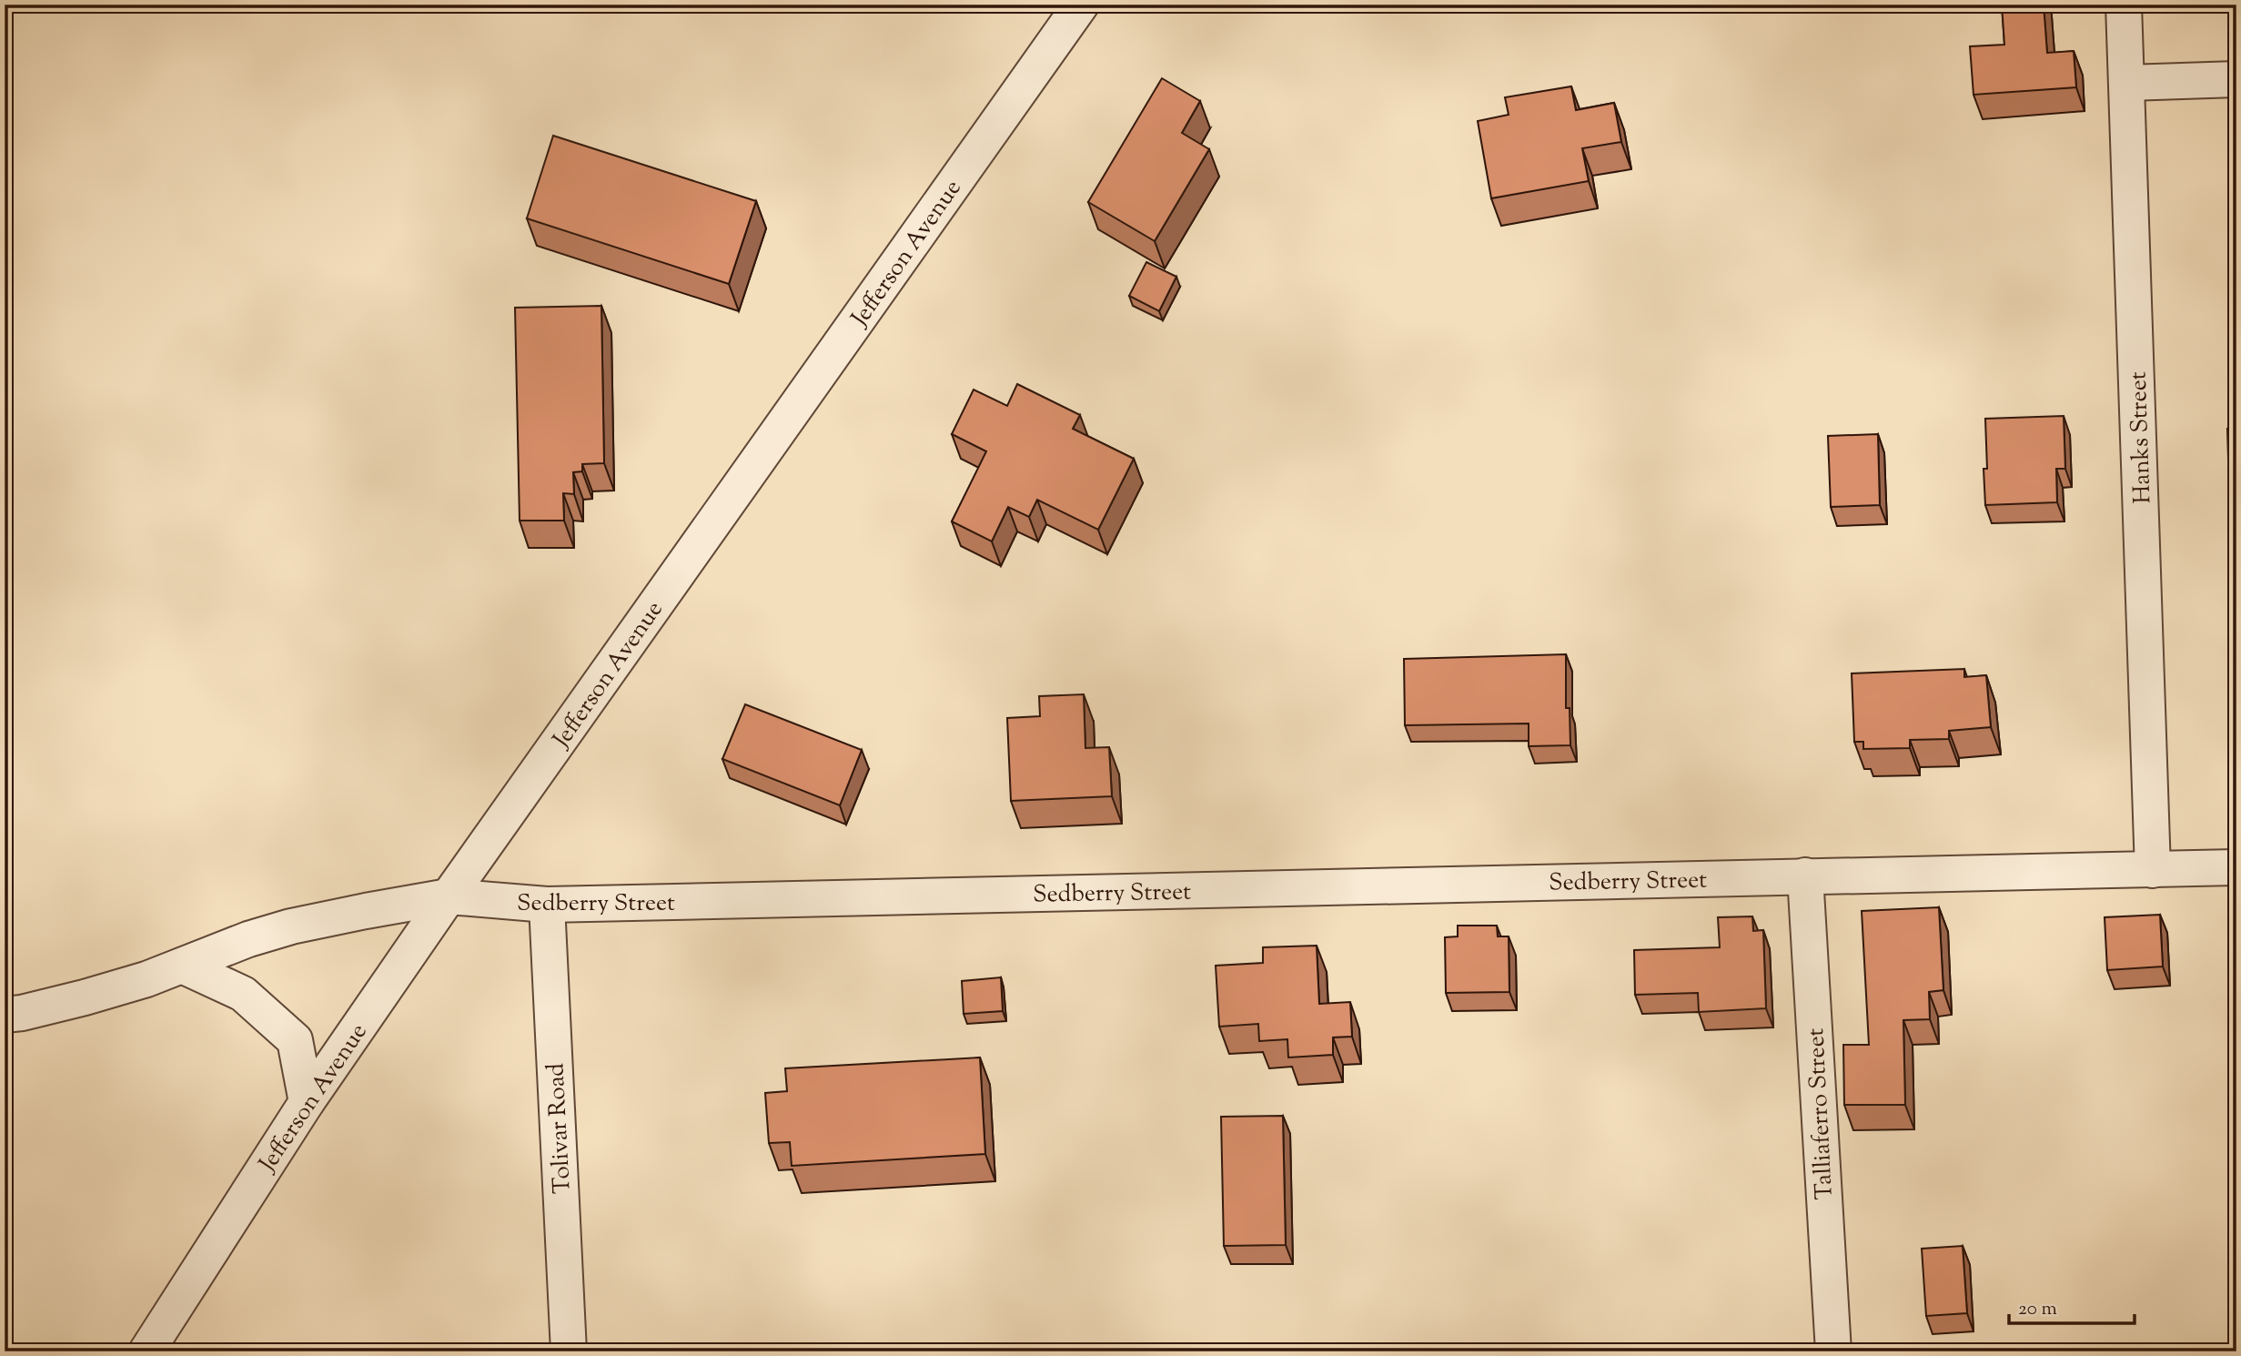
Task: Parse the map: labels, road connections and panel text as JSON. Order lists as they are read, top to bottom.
{
  "streets": {
    "street": [
      "Jefferson Avenue",
      "Hanks Street",
      "Sedberry Street",
      "Talliaferro Street",
      "Tolivar Road"
    ]
  },
  "crossings": [
    ["Jefferson Avenue", "Sedberry Street"],
    ["Hanks Street", "Sedberry Street"],
    ["Sedberry Street", "Talliaferro Street"],
    ["Sedberry Street", "Tolivar Road"]
  ],
  "scale_bar": "20 m"
}
